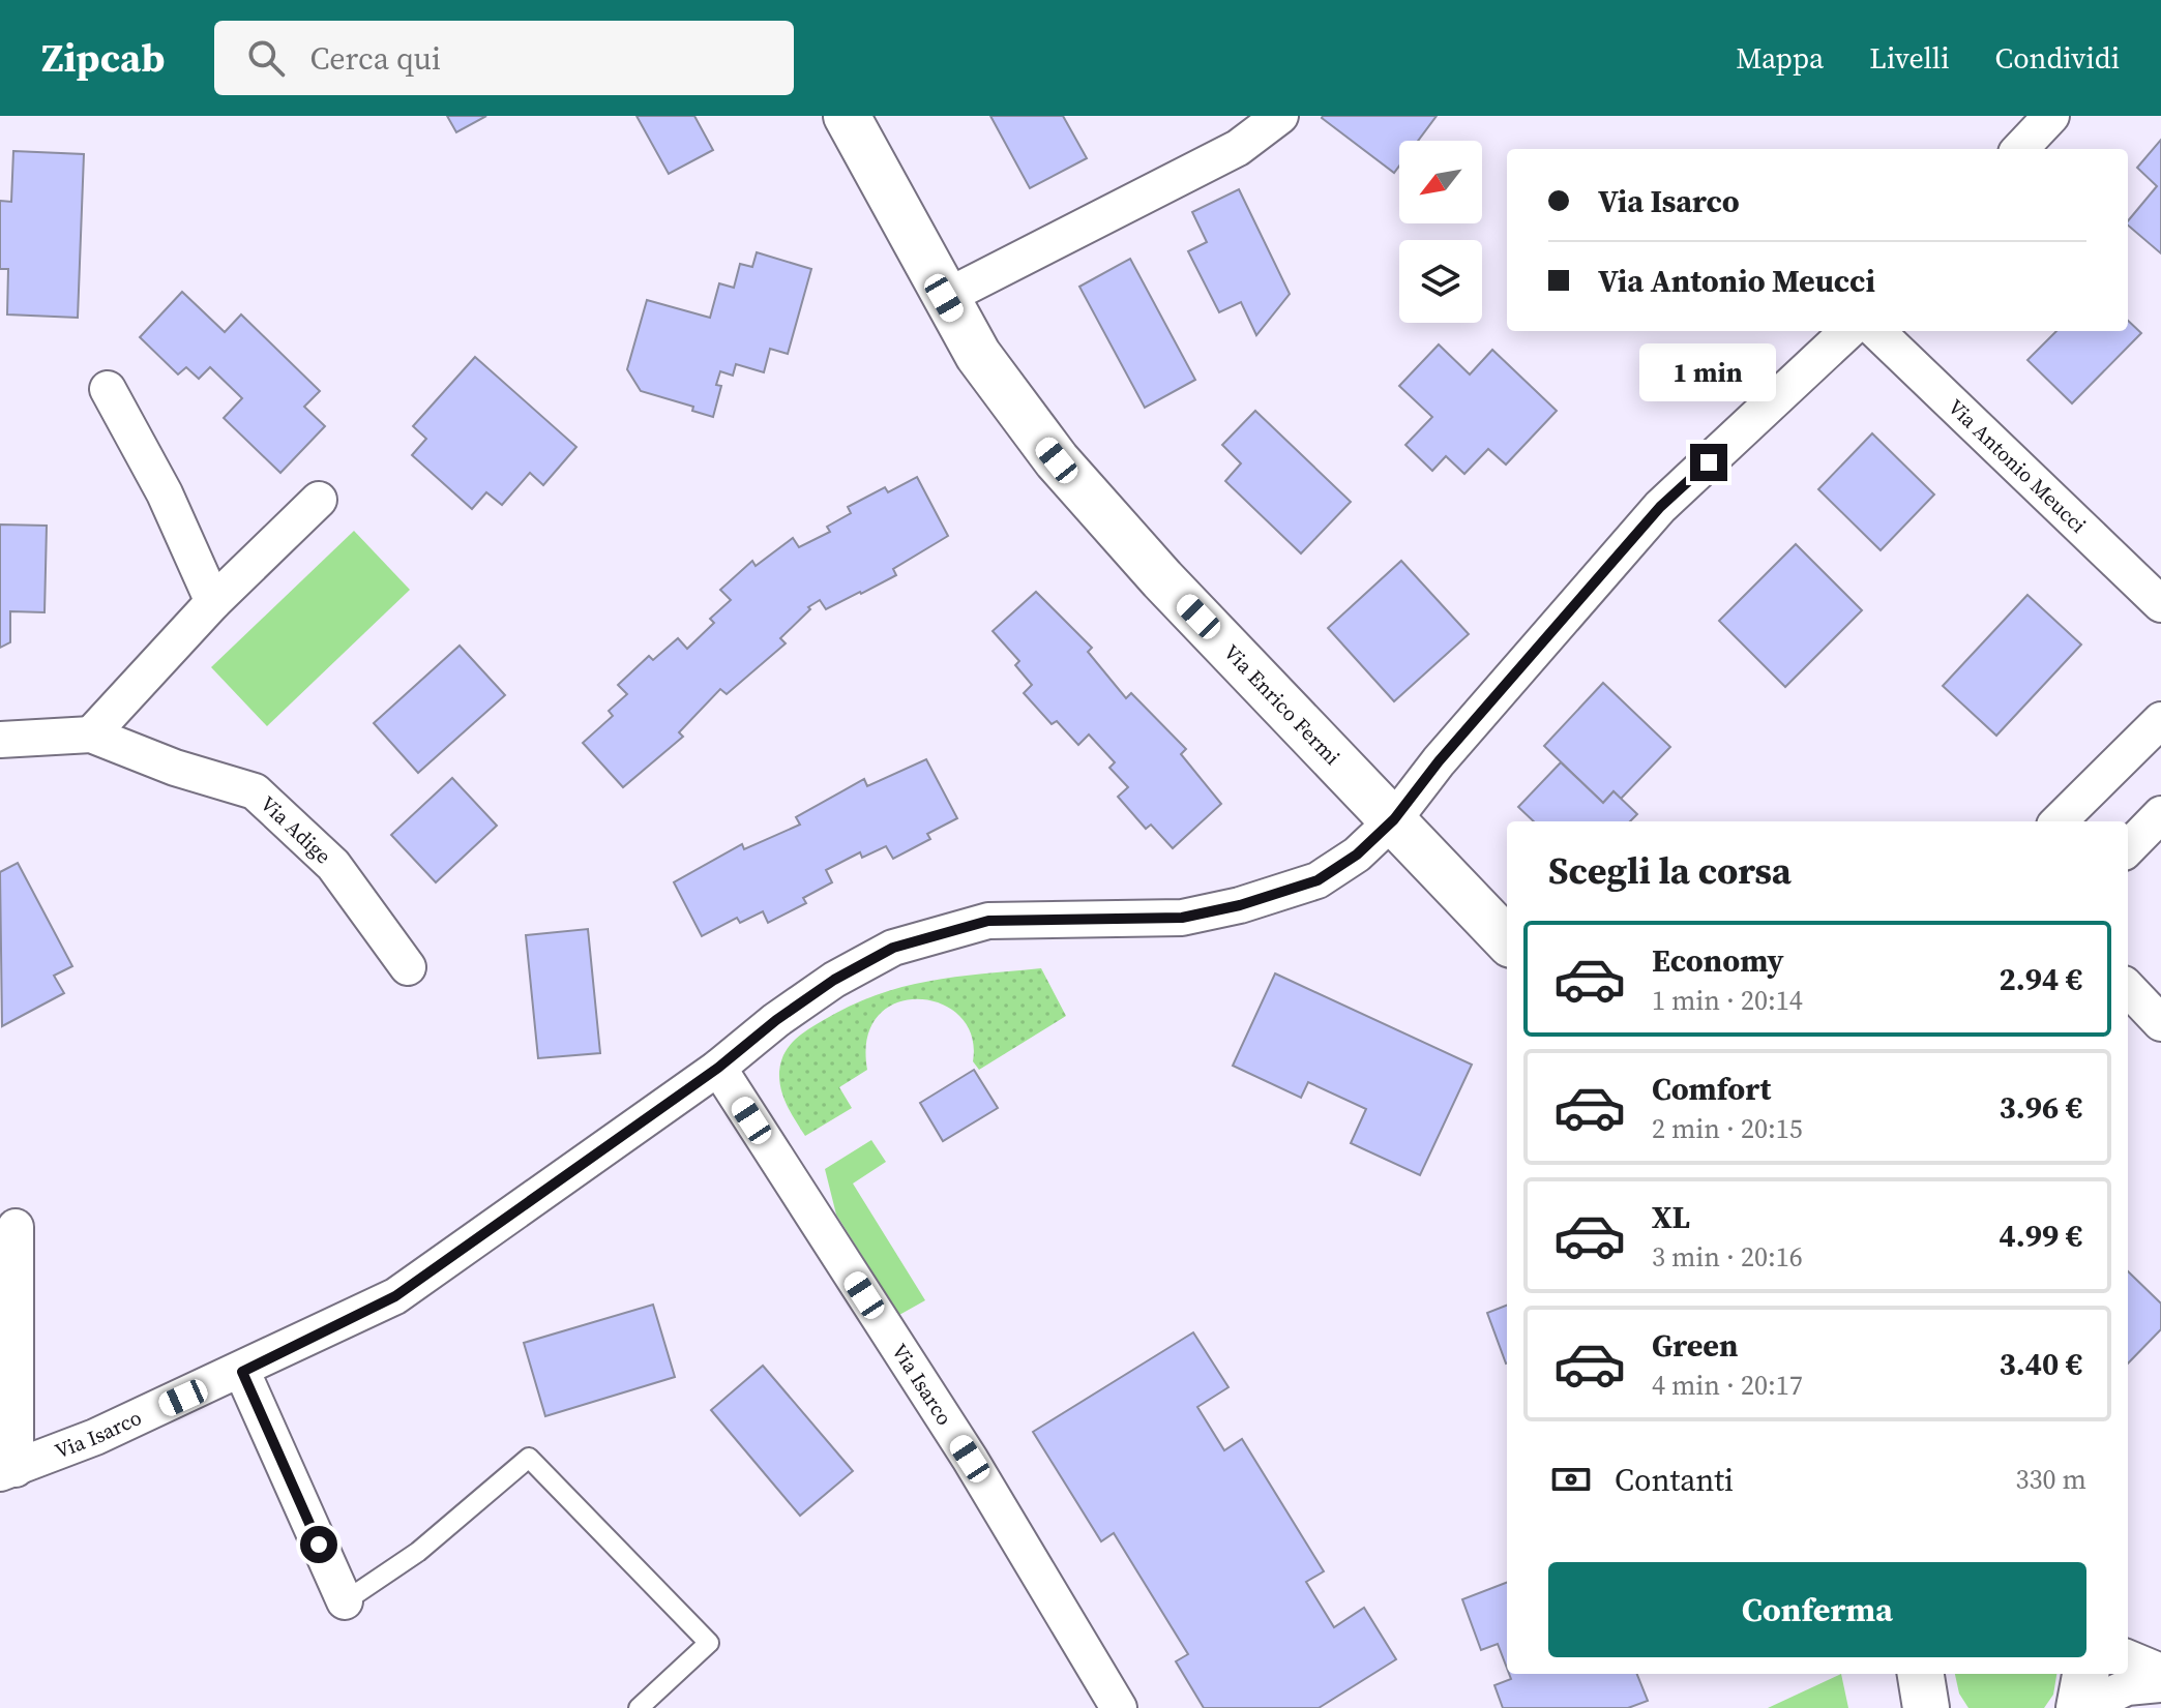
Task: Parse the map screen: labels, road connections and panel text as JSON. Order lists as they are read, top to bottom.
{
  "streets": {
    "street": [
      "Via Antonio Meucci",
      "Via Enrico Fermi",
      "Via Adige",
      "Via Isarco"
    ]
  },
  "crossings": [
    ["Via Enrico Fermi", "Via Isarco"]
  ],
  "north": "bottom left",
  "page": {
    "header": "Zipcab",
    "search": "Cerca qui",
    "nav": ["Mappa", "Livelli", "Condividi"],
    "banner": ["Via Isarco", "Via Antonio Meucci"],
    "bubble": "1 min",
    "heading": "Scegli la corsa",
    "list": [
      {
        "name": "Economy",
        "note": "1 min · 20:14",
        "value": "2.94 €"
      },
      {
        "name": "Comfort",
        "note": "2 min · 20:15",
        "value": "3.96 €"
      },
      {
        "name": "XL",
        "note": "3 min · 20:16",
        "value": "4.99 €"
      },
      {
        "name": "Green",
        "note": "4 min · 20:17",
        "value": "3.40 €"
      }
    ],
    "pay": ["Contanti", "330 m"],
    "buttons": "Conferma"
  }
}
